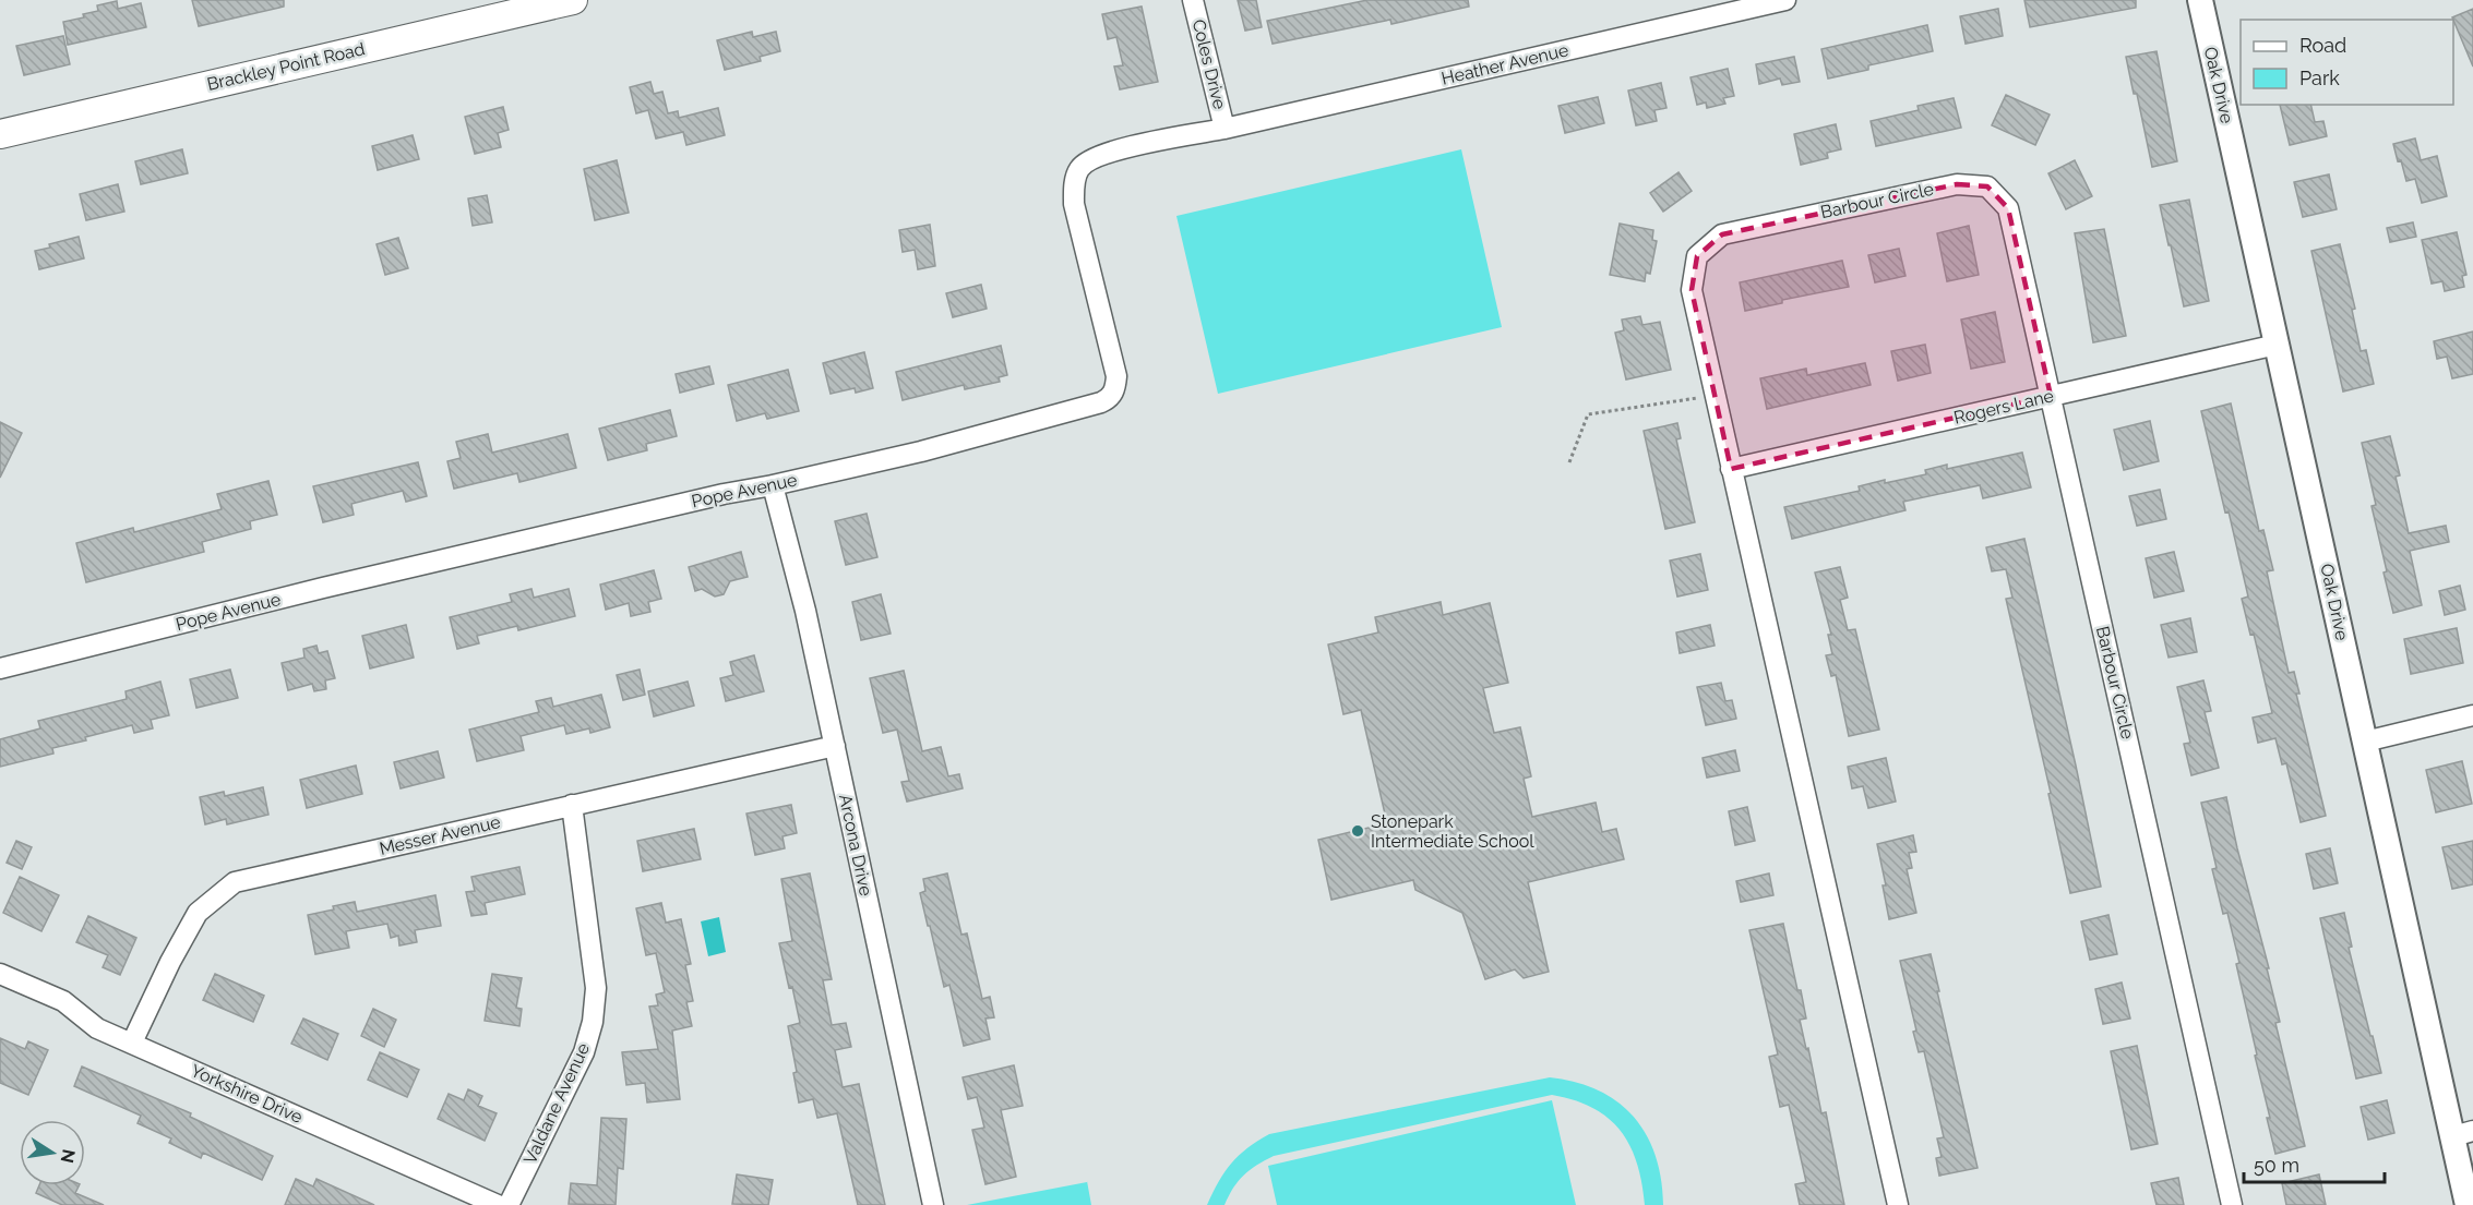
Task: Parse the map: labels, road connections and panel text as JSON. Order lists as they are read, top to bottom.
{
  "streets": {
    "main road": ["Brackley Point Road"],
    "street": [
      "Coles Drive",
      "Heather Avenue",
      "Oak Drive",
      "Barbour Circle",
      "Rogers Lane",
      "Pope Avenue",
      "Messer Avenue",
      "Arcona Drive",
      "Yorkshire Drive",
      "Valdane Avenue"
    ]
  },
  "crossings": [
    ["Coles Drive", "Heather Avenue"],
    ["Coles Drive", "Pope Avenue"],
    ["Heather Avenue", "Pope Avenue"],
    ["Oak Drive", "Rogers Lane"],
    ["Barbour Circle", "Rogers Lane"],
    ["Pope Avenue", "Arcona Drive"],
    ["Messer Avenue", "Arcona Drive"],
    ["Messer Avenue", "Yorkshire Drive"],
    ["Messer Avenue", "Valdane Avenue"]
  ],
  "places": ["Stonepark Intermediate School"],
  "legend": ["Road", "Park"],
  "scale_bar": "50 m",
  "north": "right"
}
